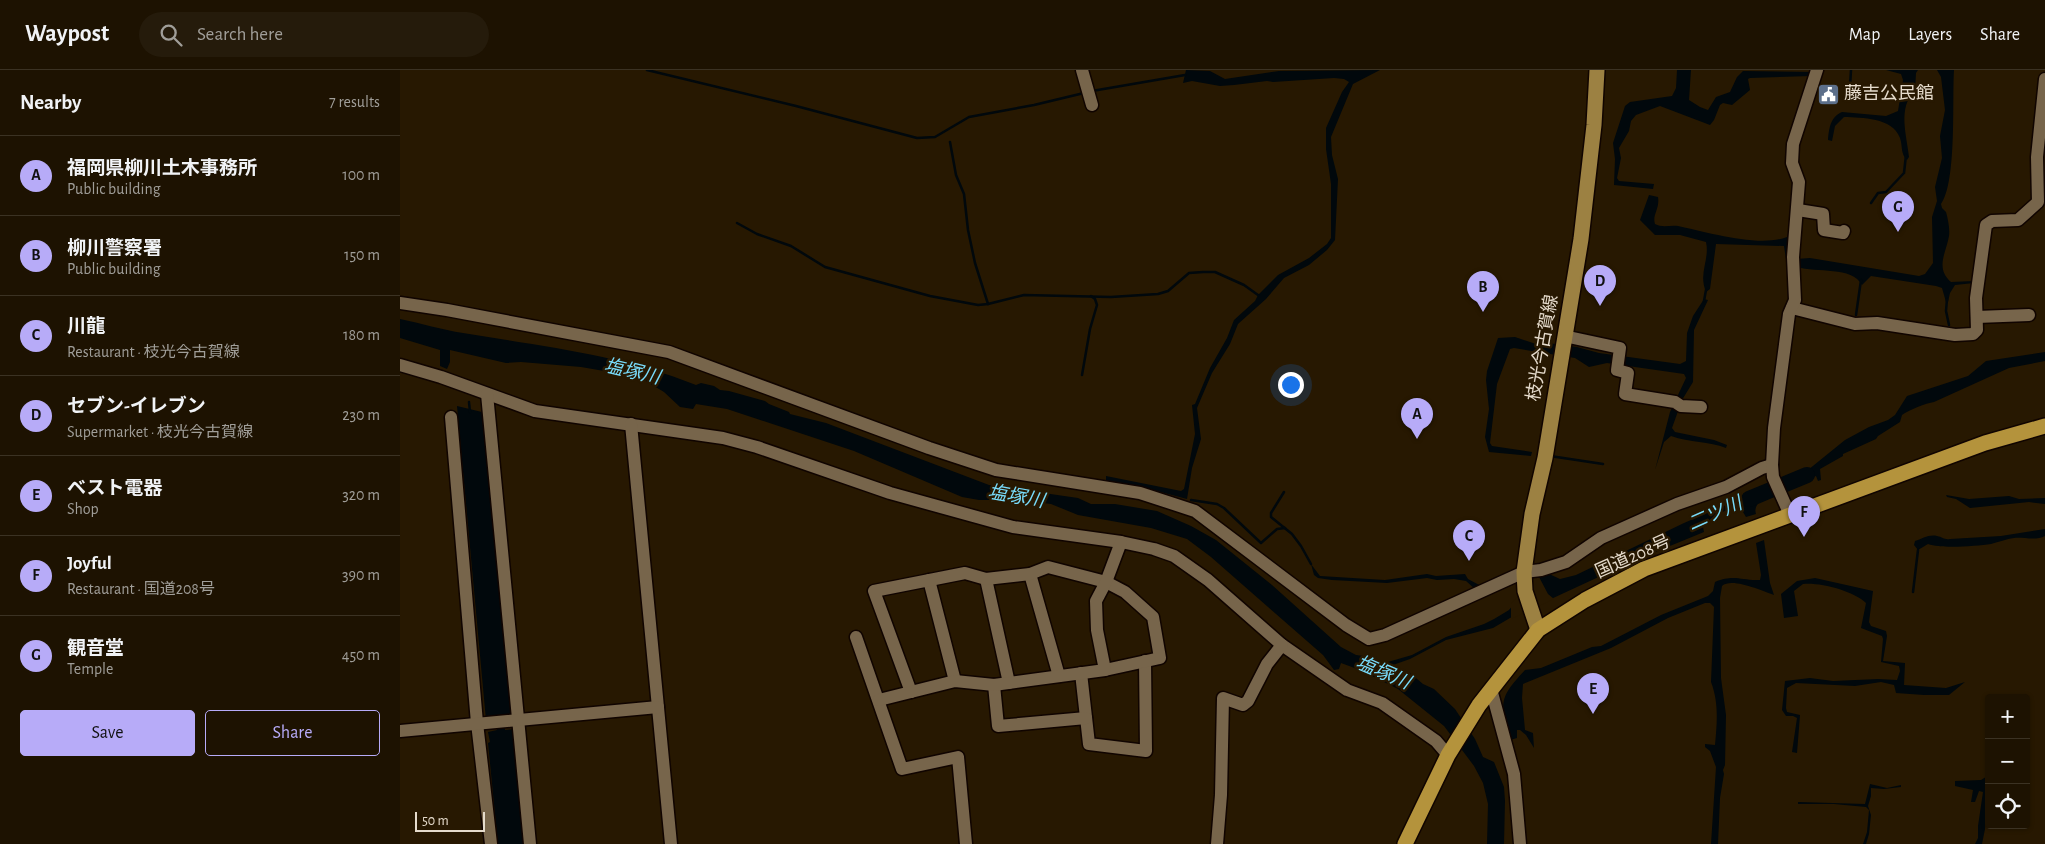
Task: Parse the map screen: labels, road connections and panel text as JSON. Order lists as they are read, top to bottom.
{
  "streets": {
    "highway": ["国道208号"],
    "main road": ["枝光今古賀線"]
  },
  "crossings": [
    ["枝光今古賀線", "国道208号"]
  ],
  "water": ["塩塚川", "二ツ川"],
  "places": {
    "public building": ["藤吉公民館"]
  },
  "scale_bar": "50 m",
  "page": {
    "header": "Waypost",
    "search": "Search here",
    "nav": ["Map", "Layers", "Share"],
    "heading": ["Nearby", "7 results"],
    "list": [
      {
        "mark": "A",
        "name": "福岡県柳川土木事務所",
        "note": "Public building",
        "value": "100 m"
      },
      {
        "mark": "B",
        "name": "柳川警察署",
        "note": "Public building",
        "value": "150 m"
      },
      {
        "mark": "C",
        "name": "川龍",
        "note": "Restaurant · 枝光今古賀線",
        "value": "180 m"
      },
      {
        "mark": "D",
        "name": "セブン-イレブン",
        "note": "Supermarket · 枝光今古賀線",
        "value": "230 m"
      },
      {
        "mark": "E",
        "name": "ベスト電器",
        "note": "Shop",
        "value": "320 m"
      },
      {
        "mark": "F",
        "name": "Joyful",
        "note": "Restaurant · 国道208号",
        "value": "390 m"
      },
      {
        "mark": "G",
        "name": "観音堂",
        "note": "Temple",
        "value": "450 m"
      }
    ],
    "pins": [
      "G",
      "D",
      "B",
      "A",
      "F",
      "C",
      "E"
    ],
    "map_buttons": ["+", "−"],
    "buttons": ["Save", "Share"],
    "scale": "50 m"
  }
}
